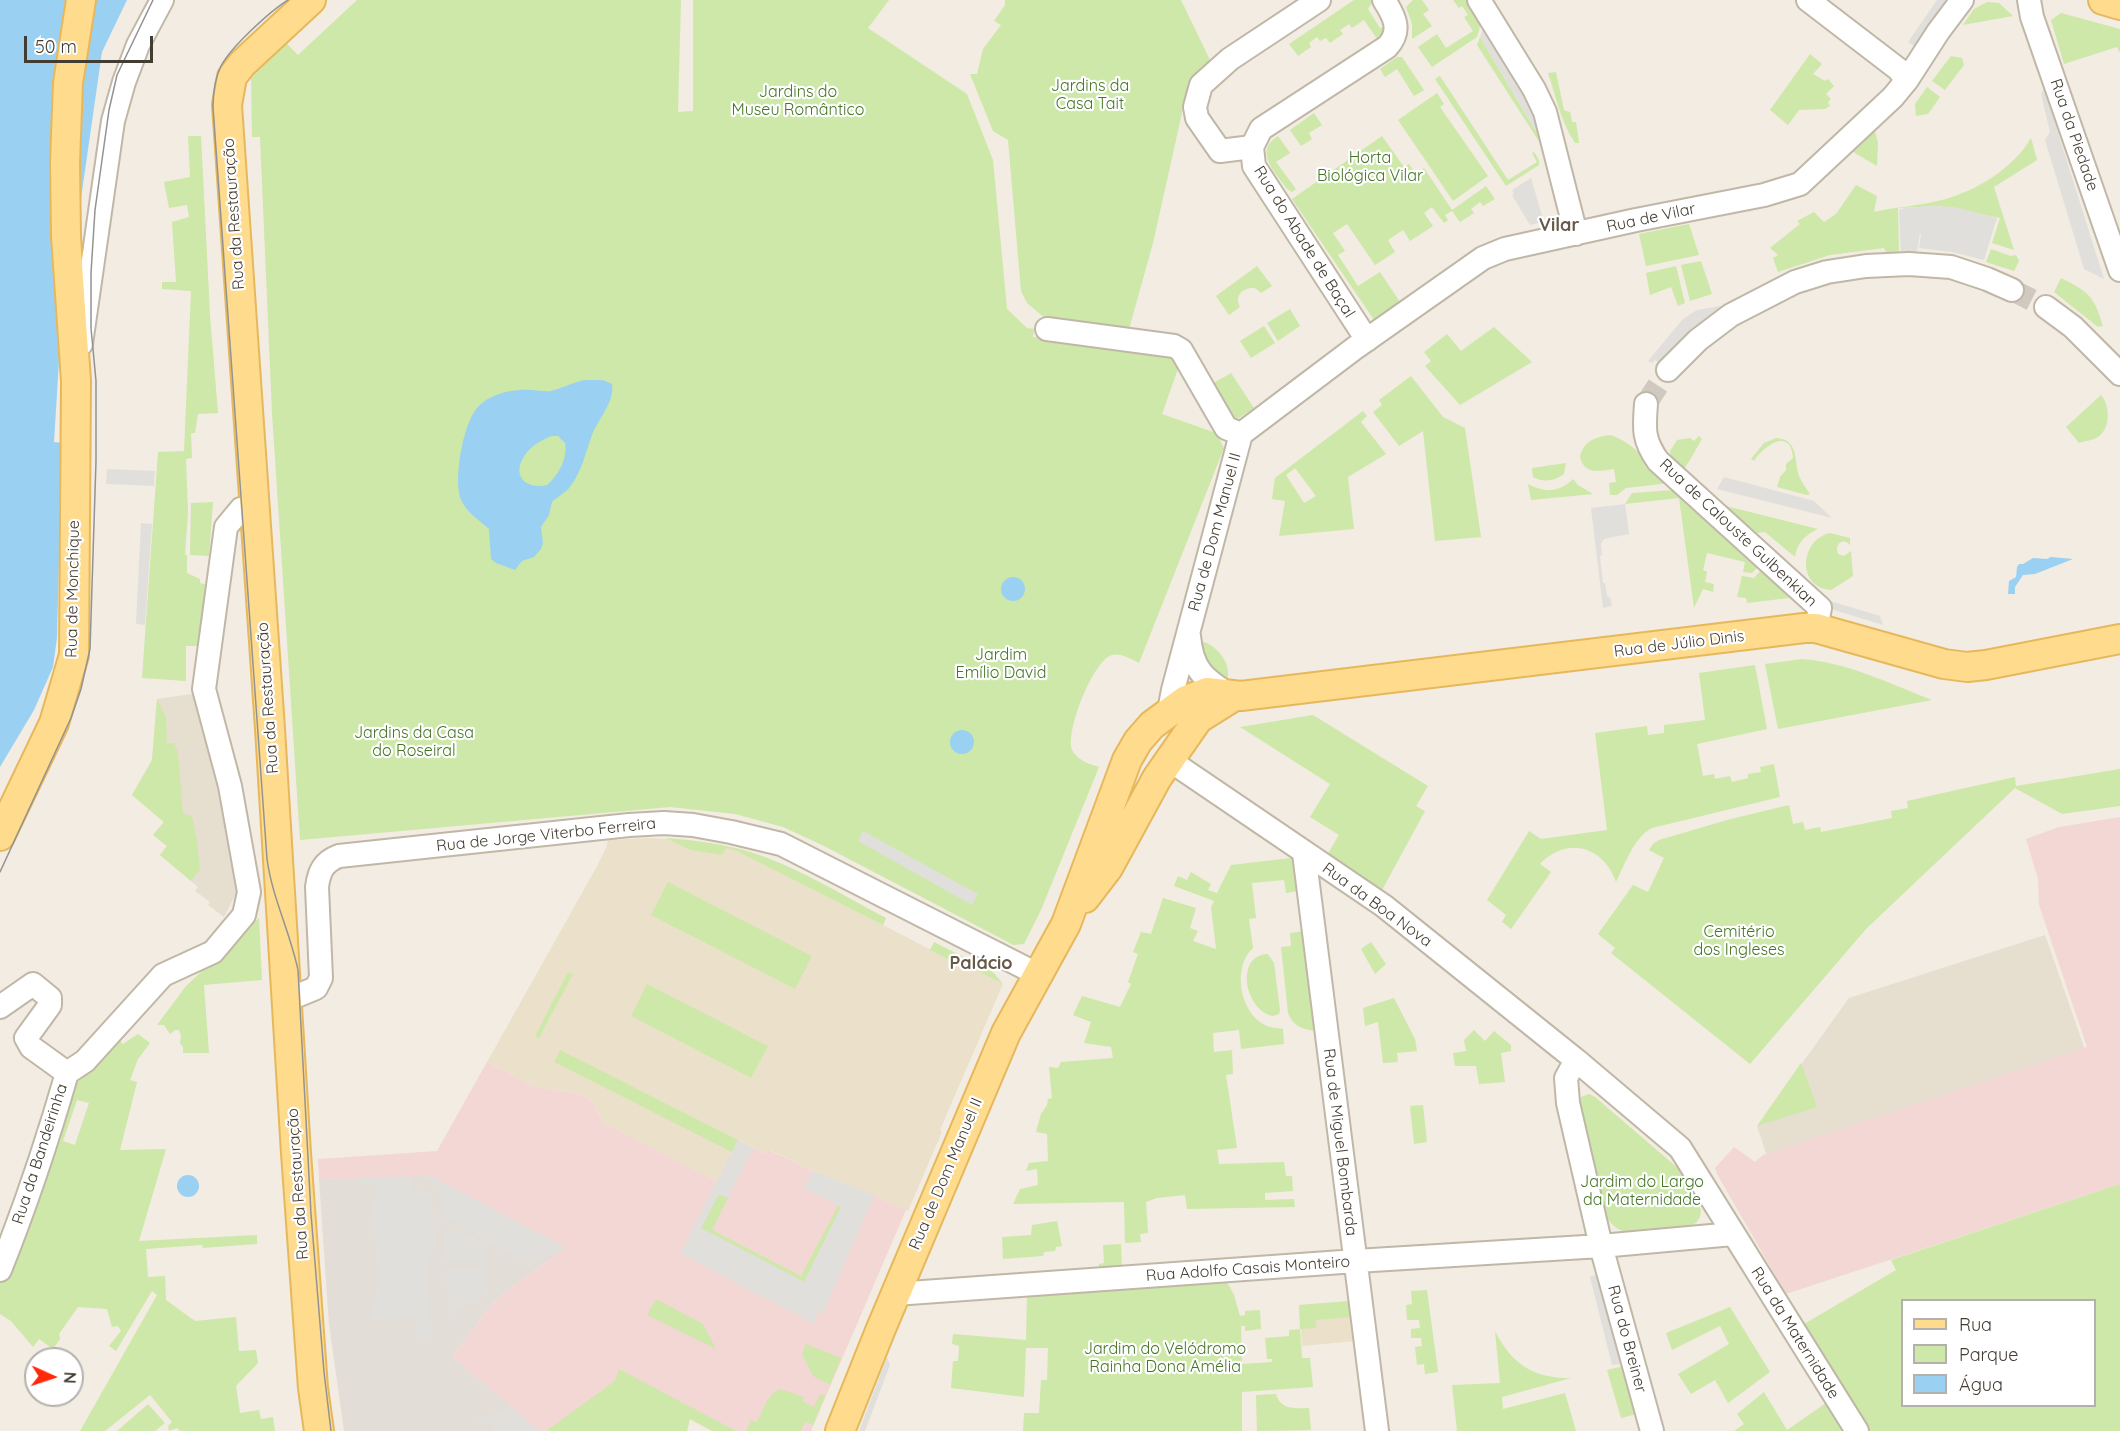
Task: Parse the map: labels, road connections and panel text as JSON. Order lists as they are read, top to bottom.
{
  "streets": {
    "main road": [
      "Rua da Restauração",
      "Rua de Dom Manuel II",
      "Rua de Monchique",
      "Rua de Júlio Dinis"
    ],
    "street": [
      "Rua da Piedade",
      "Rua de Vilar",
      "Rua do Abade de Baçal",
      "Rua de Calouste Gulbenkian",
      "Rua de Jorge Viterbo Ferreira",
      "Rua da Boa Nova",
      "Rua de Miguel Bombarda",
      "Rua da Bandeirinha",
      "Rua Adolfo Casais Monteiro",
      "Rua da Maternidade",
      "Rua do Breiner"
    ]
  },
  "crossings": [
    ["Rua da Restauração", "Rua de Jorge Viterbo Ferreira"],
    ["Rua de Vilar", "Rua do Abade de Baçal"],
    ["Rua de Vilar", "Rua de Dom Manuel II"],
    ["Rua de Dom Manuel II", "Rua de Júlio Dinis"],
    ["Rua de Dom Manuel II", "Rua de Jorge Viterbo Ferreira"],
    ["Rua de Dom Manuel II", "Rua da Boa Nova"],
    ["Rua de Dom Manuel II", "Rua Adolfo Casais Monteiro"],
    ["Rua de Calouste Gulbenkian", "Rua de Júlio Dinis"],
    ["Rua da Boa Nova", "Rua de Miguel Bombarda"],
    ["Rua da Boa Nova", "Rua da Maternidade"],
    ["Rua da Boa Nova", "Rua do Breiner"],
    ["Rua de Miguel Bombarda", "Rua Adolfo Casais Monteiro"],
    ["Rua Adolfo Casais Monteiro", "Rua da Maternidade"],
    ["Rua Adolfo Casais Monteiro", "Rua do Breiner"]
  ],
  "districts": ["Vilar", "Palácio"],
  "parks": [
    "Jardins da Casa Tait",
    "Jardins do Museu Romântico",
    "Horta Biológica Vilar",
    "Jardim Emílio David",
    "Jardins da Casa do Roseiral",
    "Cemitério dos Ingleses",
    "Jardim do Largo da Maternidade",
    "Jardim do Velódromo Rainha Dona Amélia"
  ],
  "legend": ["Rua", "Parque", "Água"],
  "scale_bar": "50 m",
  "north": "right"
}
